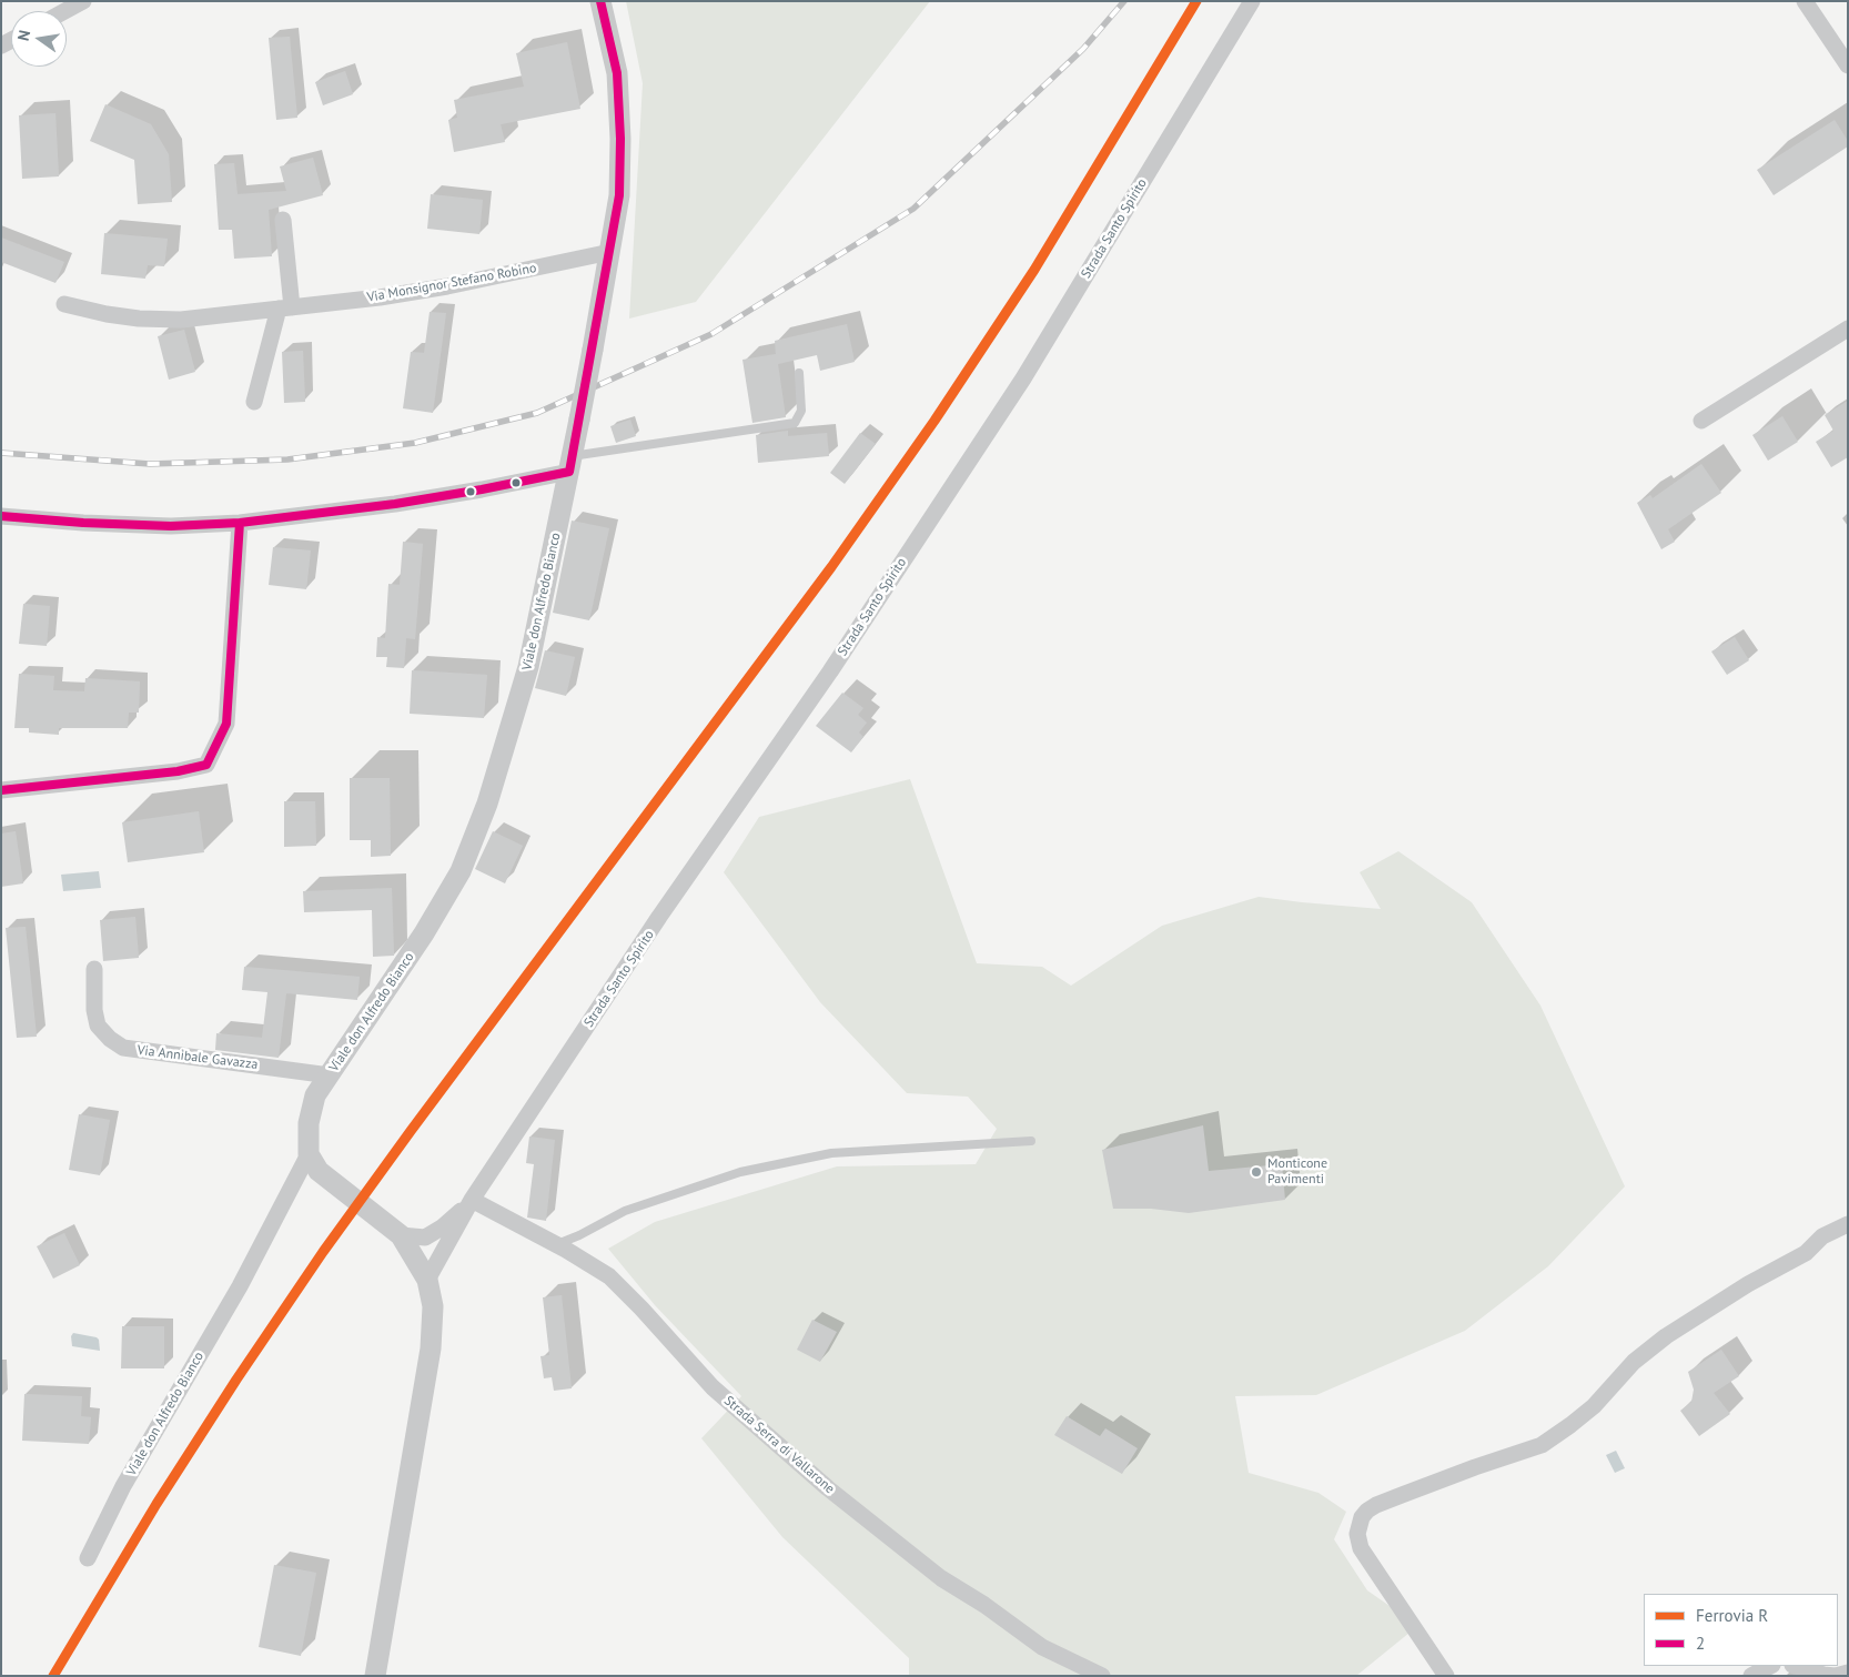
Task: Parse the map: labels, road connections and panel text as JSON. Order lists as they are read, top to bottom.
{
  "streets": {
    "street": [
      "Strada Santo Spirito",
      "Via Monsignor Stefano Robino",
      "Viale don Alfredo Bianco",
      "Via Annibale Gavazza",
      "Strada Serra di Vallarone"
    ]
  },
  "crossings": [
    ["Strada Santo Spirito", "Strada Serra di Vallarone"],
    ["Via Monsignor Stefano Robino", "Viale don Alfredo Bianco"],
    ["Viale don Alfredo Bianco", "Via Annibale Gavazza"]
  ],
  "places": ["Monticone Pavimenti"],
  "lines": ["rail line R", "transit line 2"],
  "legend": ["Ferrovia R", "2"],
  "north": "left"
}
